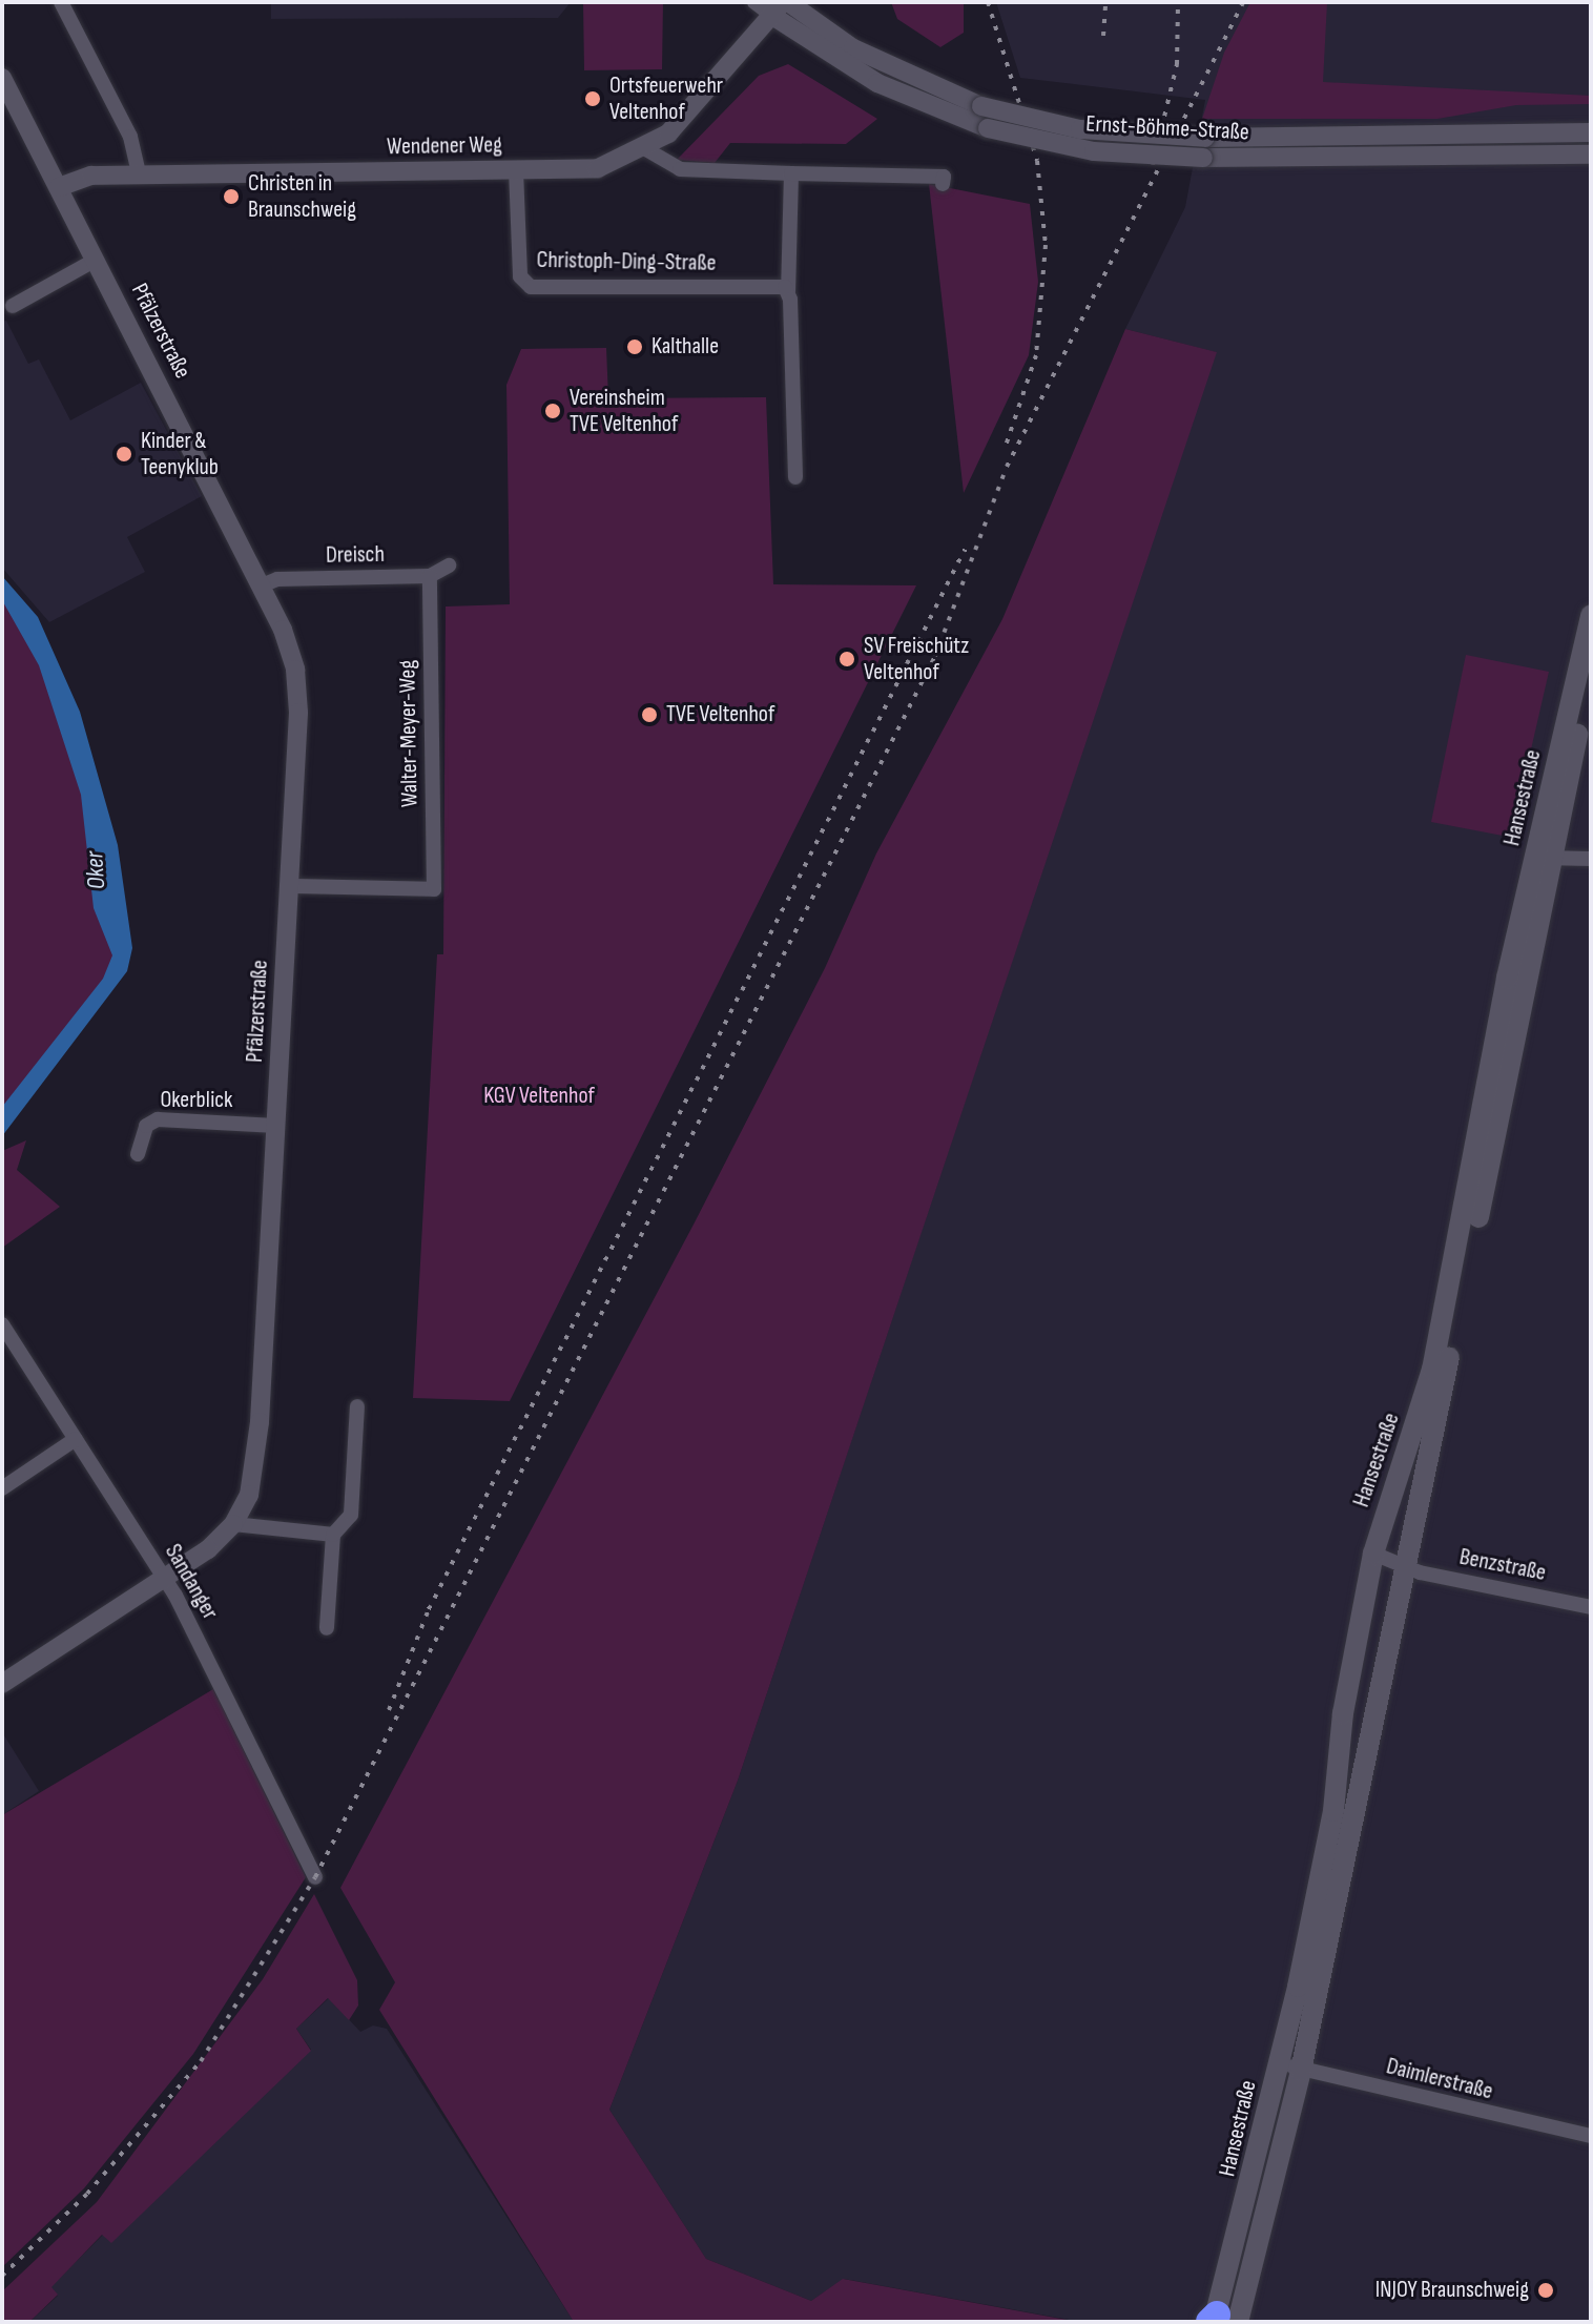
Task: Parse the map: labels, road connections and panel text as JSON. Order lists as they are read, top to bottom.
{
  "streets": {
    "main road": ["Hansestraße"],
    "street": [
      "Ernst-Böhme-Straße",
      "Wendener Weg",
      "Christoph-Ding-Straße",
      "Pfälzerstraße",
      "Dreisch",
      "Walter-Meyer-Weg",
      "Okerblick",
      "Benzstraße",
      "Sandanger",
      "Daimlerstraße"
    ]
  },
  "crossings": [
    ["Ernst-Böhme-Straße", "Wendener Weg"],
    ["Wendener Weg", "Christoph-Ding-Straße"],
    ["Wendener Weg", "Pfälzerstraße"],
    ["Pfälzerstraße", "Dreisch"],
    ["Pfälzerstraße", "Walter-Meyer-Weg"],
    ["Pfälzerstraße", "Okerblick"],
    ["Pfälzerstraße", "Sandanger"],
    ["Dreisch", "Walter-Meyer-Weg"],
    ["Hansestraße", "Benzstraße"],
    ["Hansestraße", "Daimlerstraße"]
  ],
  "water": ["Oker"],
  "parks": ["KGV Veltenhof"],
  "places": [
    "Ortsfeuerwehr Veltenhof",
    "Christen in Braunschweig",
    "Kalthalle",
    "Vereinsheim TVE Veltenhof",
    "Kinder & Teenyklub",
    "SV Freischütz Veltenhof",
    "TVE Veltenhof",
    "INJOY Braunschweig"
  ]
}
